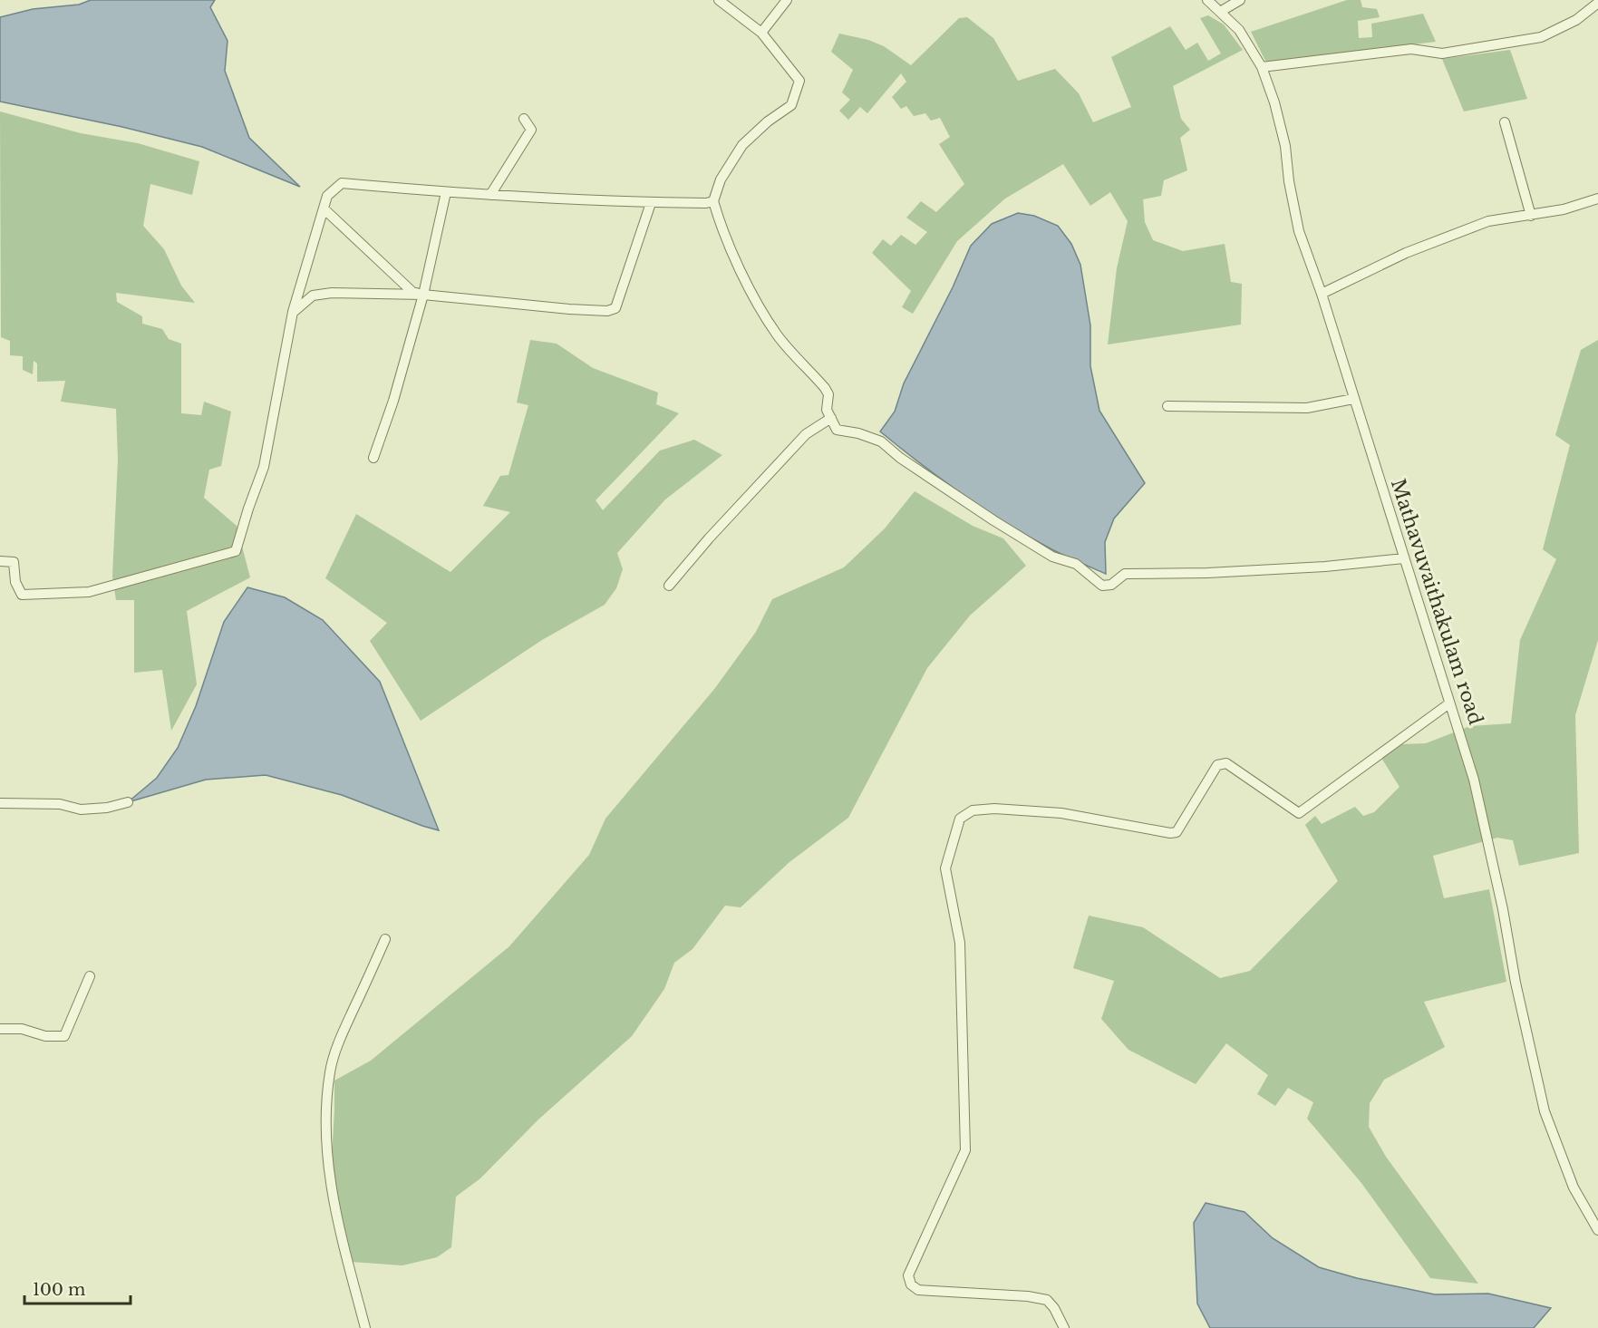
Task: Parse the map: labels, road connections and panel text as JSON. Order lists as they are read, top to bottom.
{
  "streets": {
    "street": ["Mathavuvaithakulam road"]
  },
  "scale_bar": "100 m"
}
